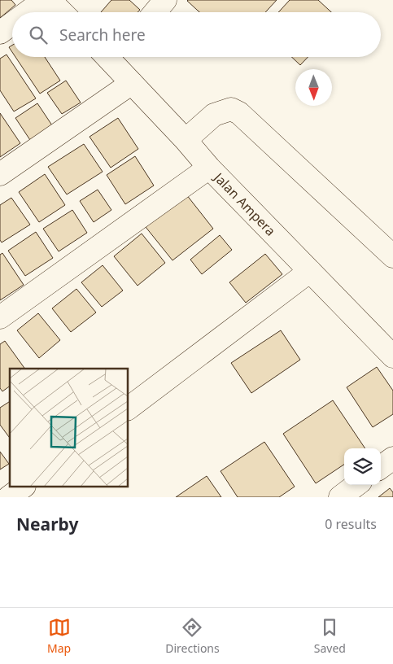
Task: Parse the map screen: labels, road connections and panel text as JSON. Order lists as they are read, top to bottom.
{
  "streets": {
    "street": ["Jalan Ampera"]
  },
  "north": "bottom",
  "page": {
    "search": "Search here",
    "heading": ["Nearby", "0 results"],
    "nav": ["Map", "Directions", "Saved"]
  }
}
